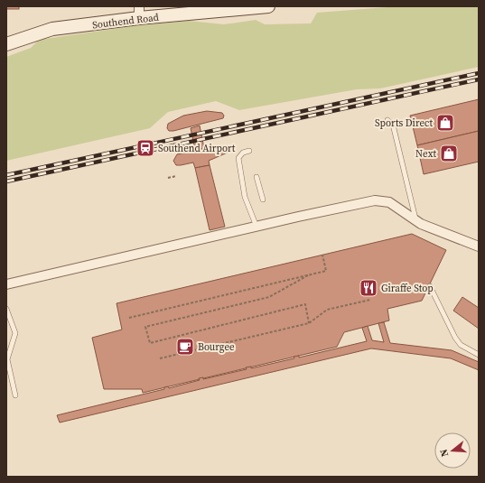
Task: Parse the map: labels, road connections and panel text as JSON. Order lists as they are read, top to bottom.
{
  "streets": {
    "street": ["Southend Road"]
  },
  "places": {
    "shop": ["Sports Direct", "Next"],
    "station": ["Southend Airport"],
    "restaurant": ["Giraffe Stop"],
    "cafe": ["Bourgee"]
  },
  "north": "left"
}
